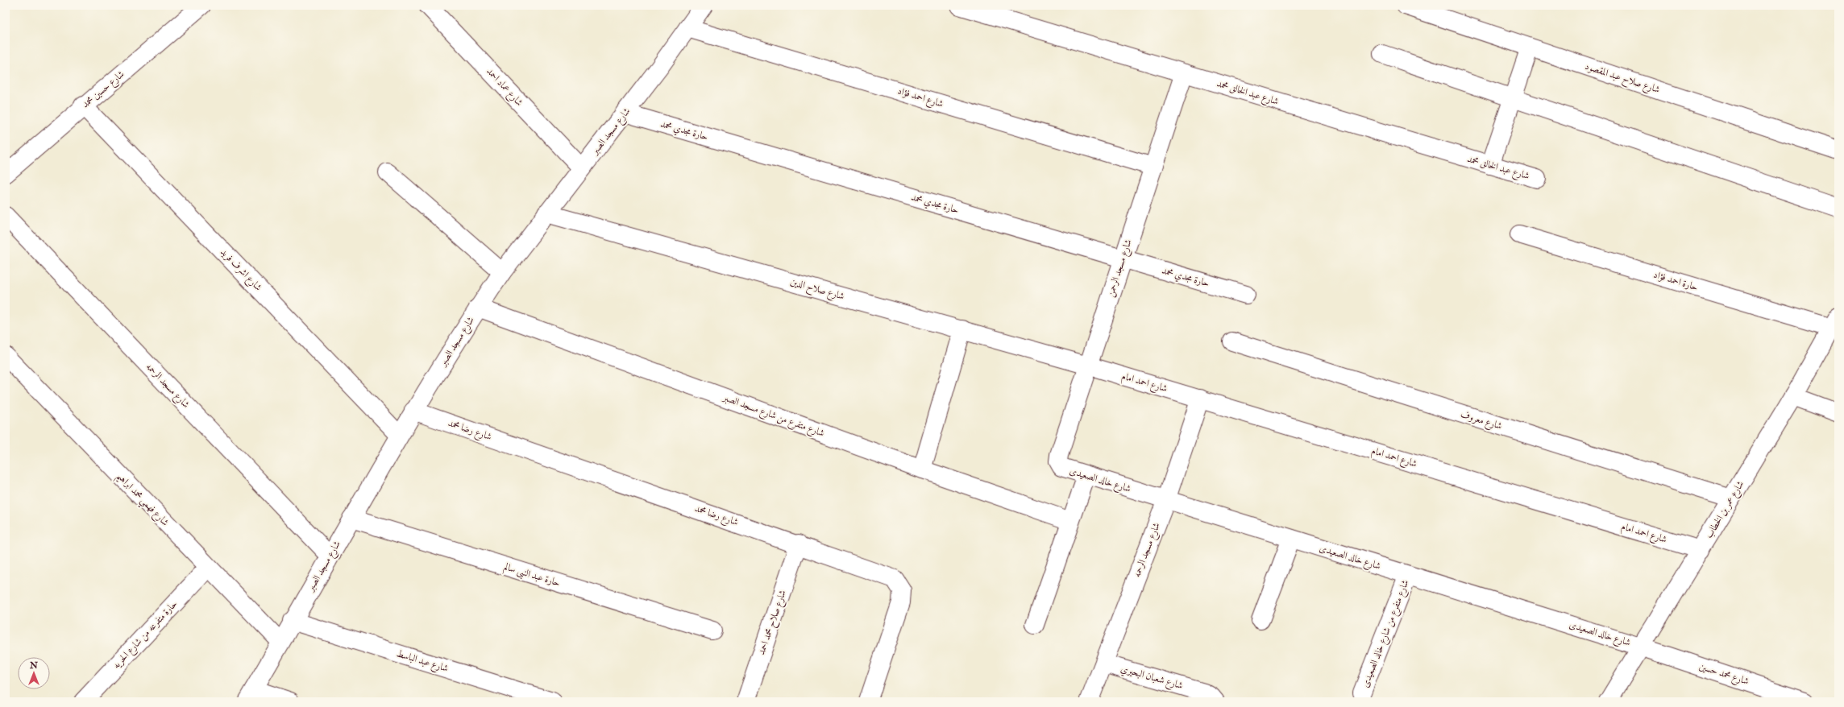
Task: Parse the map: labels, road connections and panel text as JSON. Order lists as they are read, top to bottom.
{
  "streets": {
    "street": [
      "شارع صلاح عبد المقصود",
      "شارع عماد احمد",
      "شارع حسين محمد",
      "شارع عبد الخالق محمد",
      "شارع احمد فؤاد",
      "حارة مجدي محمد",
      "شارع مسجد الصبر",
      "شارع مسجد الرحمن",
      "شارع اشرف فريد",
      "حارة احمد فؤاد",
      "شارع صلاح الدين",
      "شارع احمد امام",
      "شارع مسجد الرحمه",
      "شارع متفرع من شارع مسجد الصبر",
      "شارع معروف",
      "شارع رضا محمد",
      "شارع خالد الصعيدى",
      "شارع فهمي محمد ابراهيم",
      "شارع عمر بن الخطاب",
      "حارة عبد النبى سالم",
      "شارع صلاح محمد احمد",
      "شارع متفرع من شارع خالد الصعيدى",
      "حارة متفرعه من شارع الحريه",
      "شارع عبد الباسط",
      "شارع محمد حسين",
      "شارع شعبان البحيري"
    ]
  },
  "crossings": [
    ["شارع عماد احمد", "شارع مسجد الصبر"],
    ["شارع حسين محمد", "شارع اشرف فريد"],
    ["شارع عبد الخالق محمد", "شارع مسجد الرحمن"],
    ["شارع احمد فؤاد", "شارع مسجد الصبر"],
    ["شارع احمد فؤاد", "شارع مسجد الرحمن"],
    ["حارة مجدي محمد", "شارع مسجد الصبر"],
    ["حارة مجدي محمد", "شارع مسجد الرحمن"],
    ["شارع مسجد الصبر", "شارع اشرف فريد"],
    ["شارع مسجد الصبر", "شارع صلاح الدين"],
    ["شارع مسجد الصبر", "شارع مسجد الرحمه"],
    ["شارع مسجد الصبر", "شارع متفرع من شارع مسجد الصبر"],
    ["شارع مسجد الصبر", "شارع رضا محمد"],
    ["شارع مسجد الصبر", "شارع فهمي محمد ابراهيم"],
    ["شارع مسجد الصبر", "حارة عبد النبى سالم"],
    ["شارع مسجد الصبر", "شارع عبد الباسط"],
    ["شارع مسجد الرحمن", "شارع صلاح الدين"],
    ["شارع مسجد الرحمن", "شارع احمد امام"],
    ["شارع مسجد الرحمن", "شارع خالد الصعيدى"],
    ["حارة احمد فؤاد", "شارع عمر بن الخطاب"],
    ["شارع صلاح الدين", "شارع احمد امام"],
    ["شارع احمد امام", "شارع مسجد الرحمه"],
    ["شارع احمد امام", "شارع عمر بن الخطاب"],
    ["شارع مسجد الرحمه", "شارع خالد الصعيدى"],
    ["شارع مسجد الرحمه", "شارع شعبان البحيري"],
    ["شارع معروف", "شارع عمر بن الخطاب"],
    ["شارع رضا محمد", "شارع صلاح محمد احمد"],
    ["شارع خالد الصعيدى", "شارع عمر بن الخطاب"],
    ["شارع خالد الصعيدى", "شارع متفرع من شارع خالد الصعيدى"],
    ["شارع خالد الصعيدى", "شارع محمد حسين"],
    ["شارع فهمي محمد ابراهيم", "حارة متفرعه من شارع الحريه"],
    ["شارع عمر بن الخطاب", "شارع محمد حسين"]
  ],
  "north": "top"
}
